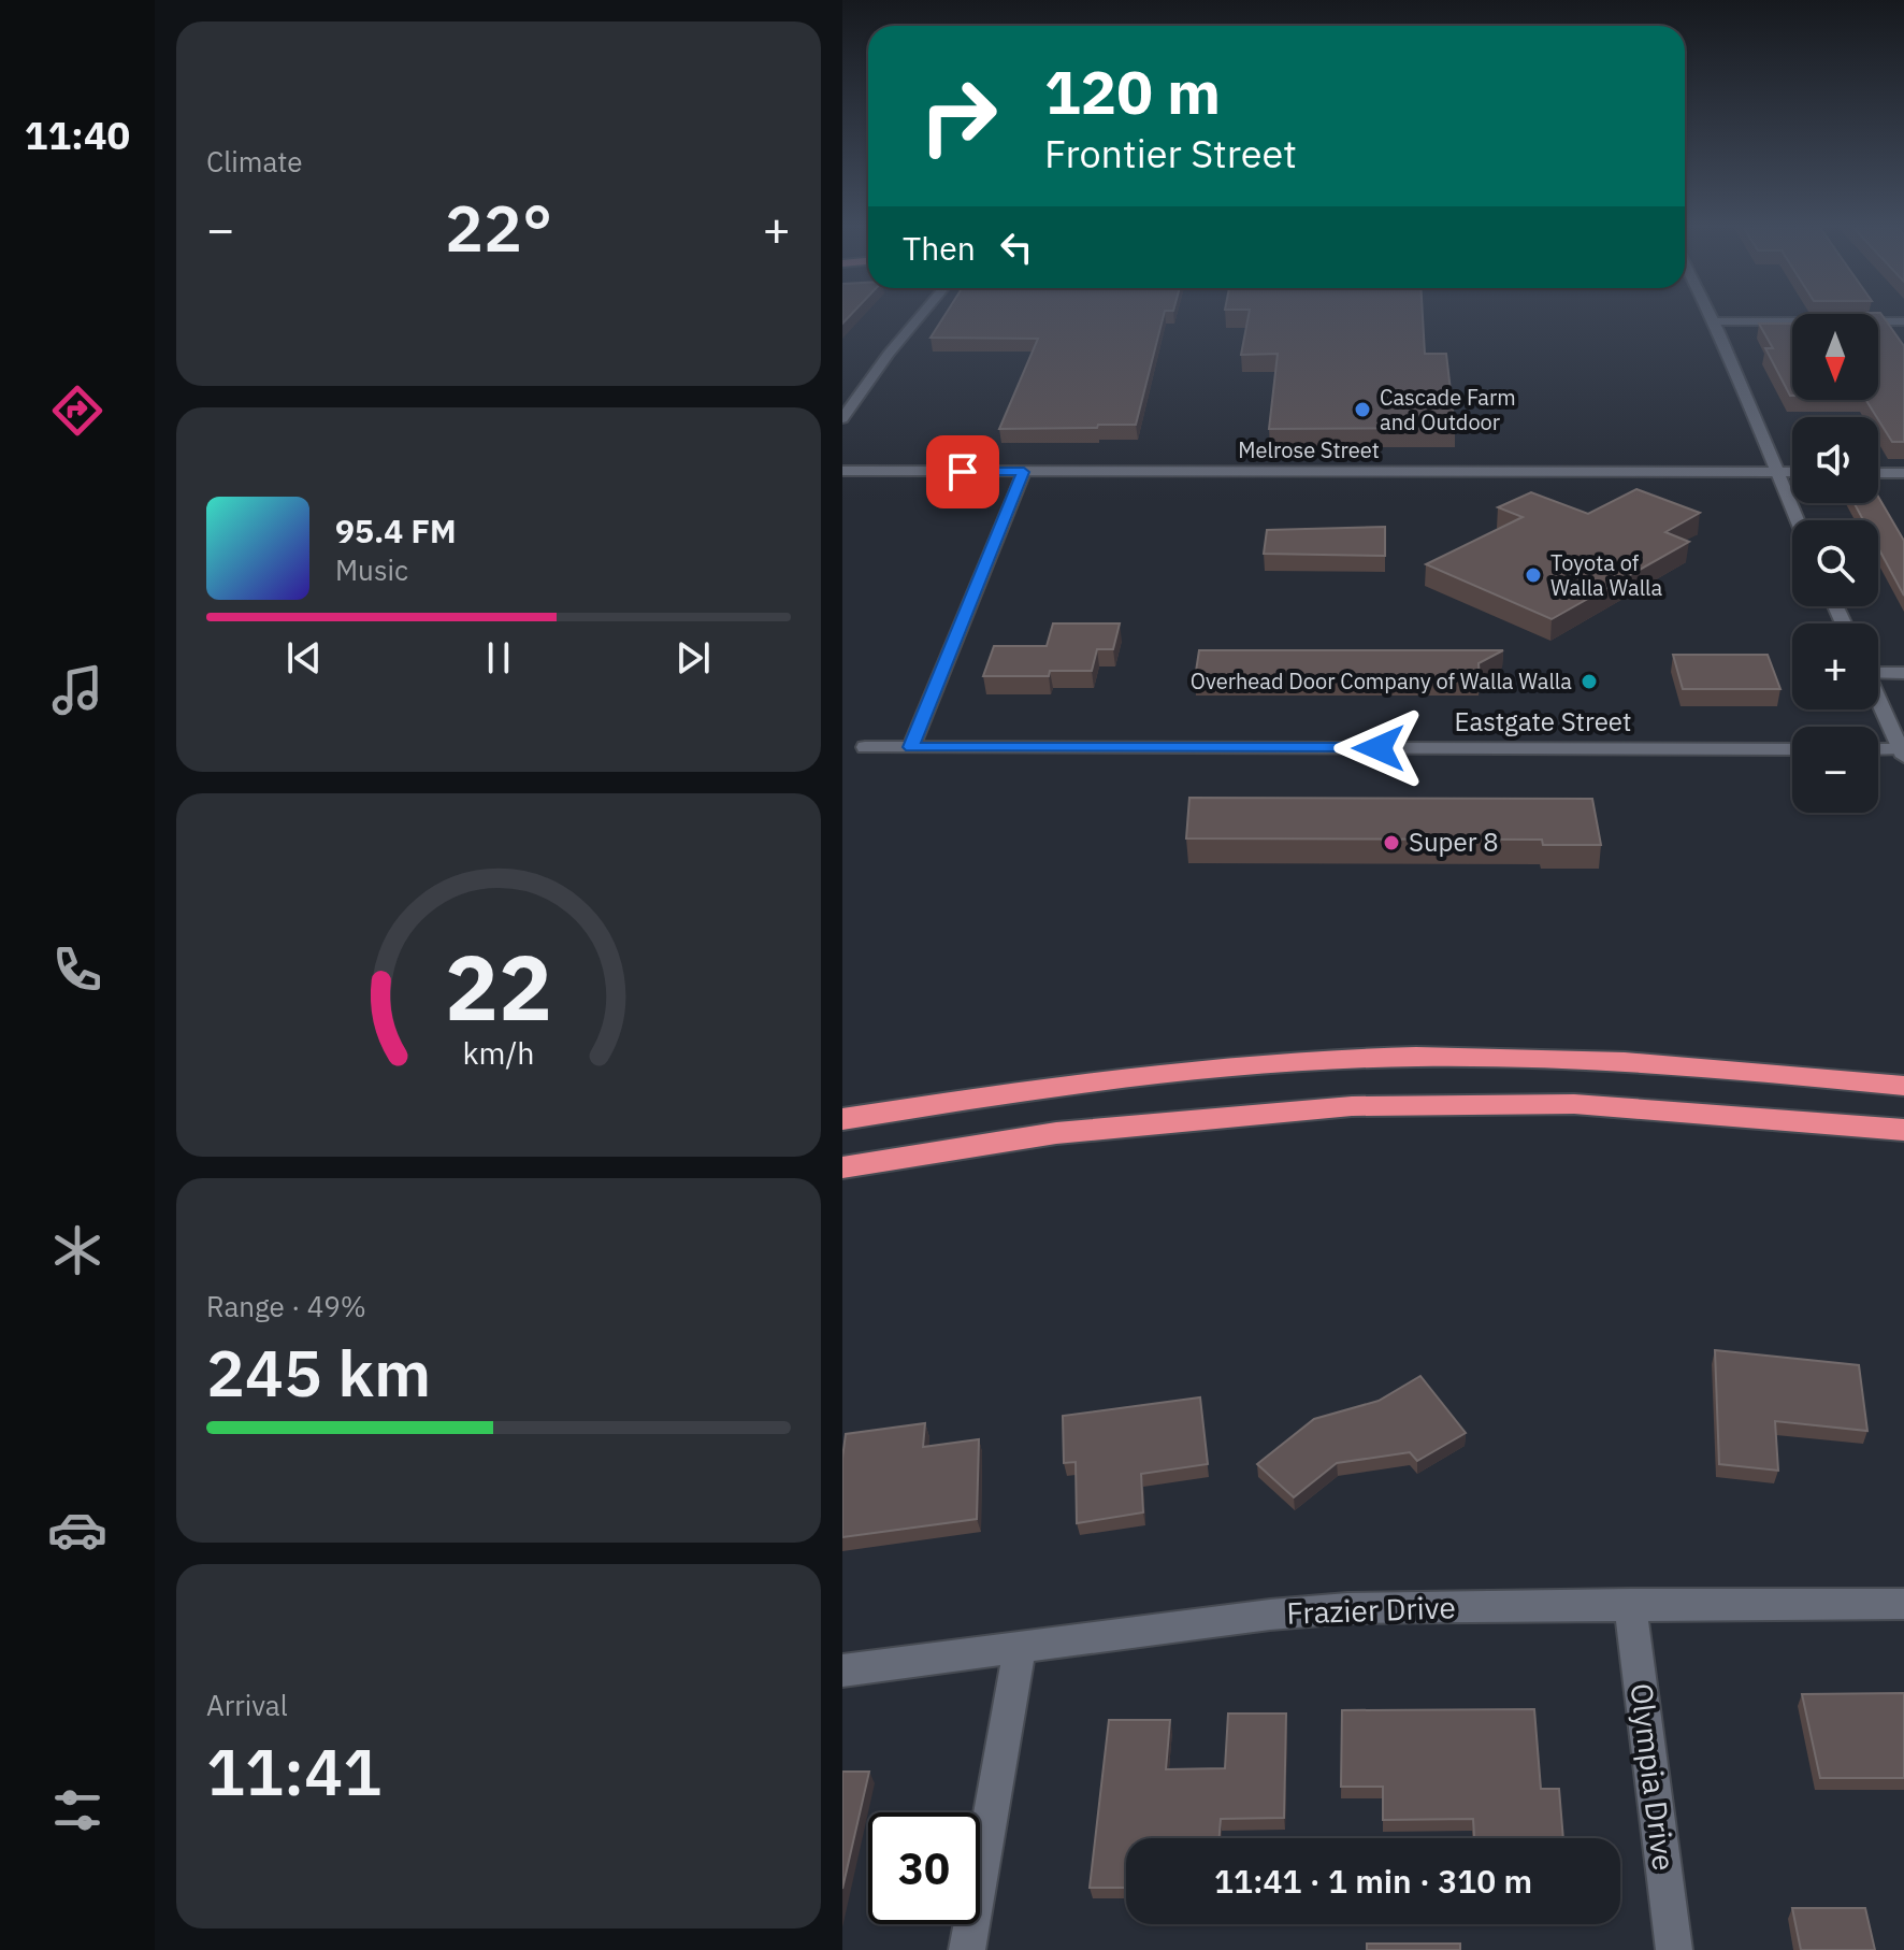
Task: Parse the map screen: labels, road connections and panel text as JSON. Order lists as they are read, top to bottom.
{
  "streets": {
    "street": [
      "Melrose Street",
      "Eastgate Street",
      "Frazier Drive",
      "Olympia Drive"
    ]
  },
  "crossings": [
    ["Frazier Drive", "Olympia Drive"]
  ],
  "places": [
    "Cascade Farm and Outdoor",
    "Toyota of Walla Walla",
    "Overhead Door Company of Walla Walla",
    "Super 8"
  ],
  "north": "bottom",
  "page": {
    "tabs": "11:40",
    "tile": [
      "Climate",
      ["Range · 49%", "245 km"],
      ["Arrival", "11:41"]
    ],
    "turn": ["120 m", "Frontier Street"],
    "heat": ["−", "22°", "+"],
    "then": "Then",
    "map_buttons": ["+", "−"],
    "song": ["95.4 FM", "Music"],
    "limit": "30",
    "trip": "11:41 · 1 min · 310 m",
    "gauge": ["22", "km/h"]
  }
}
